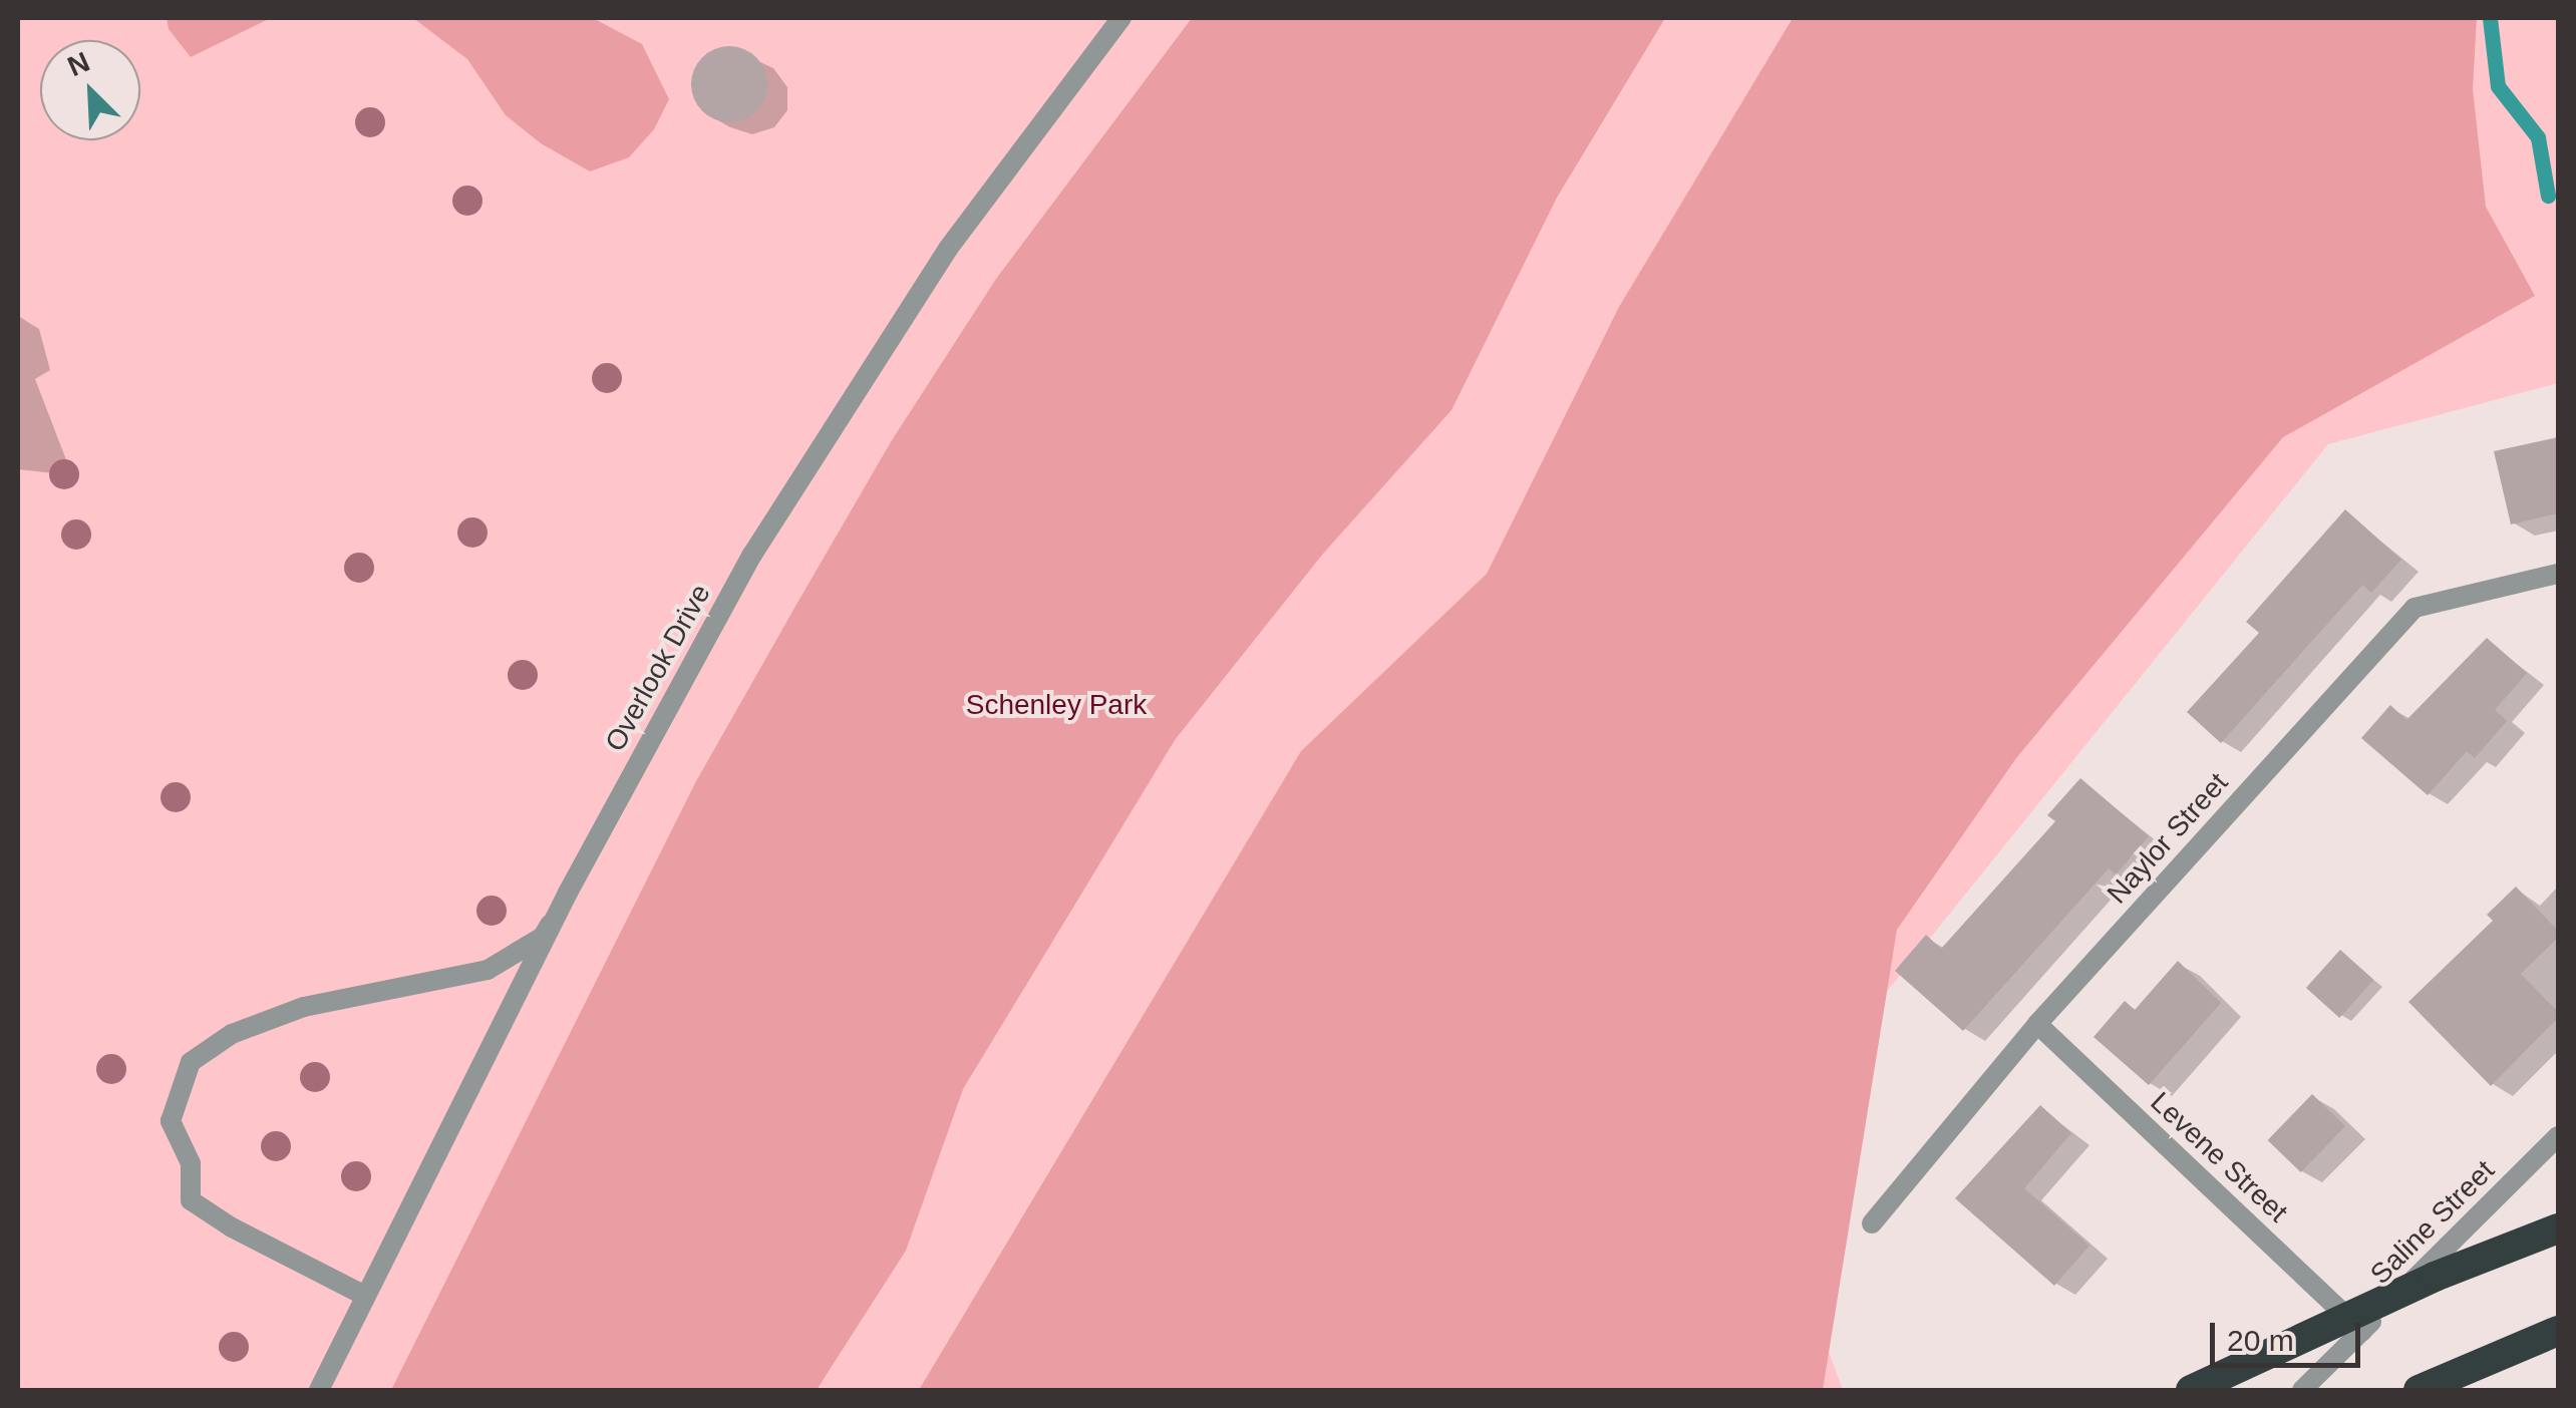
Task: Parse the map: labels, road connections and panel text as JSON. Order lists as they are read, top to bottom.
{
  "streets": {
    "street": [
      "Overlook Drive",
      "Naylor Street",
      "Levene Street",
      "Saline Street"
    ]
  },
  "crossings": [
    ["Naylor Street", "Levene Street"],
    ["Levene Street", "Saline Street"]
  ],
  "parks": ["Schenley Park"],
  "scale_bar": "20 m",
  "north": "top left"
}
